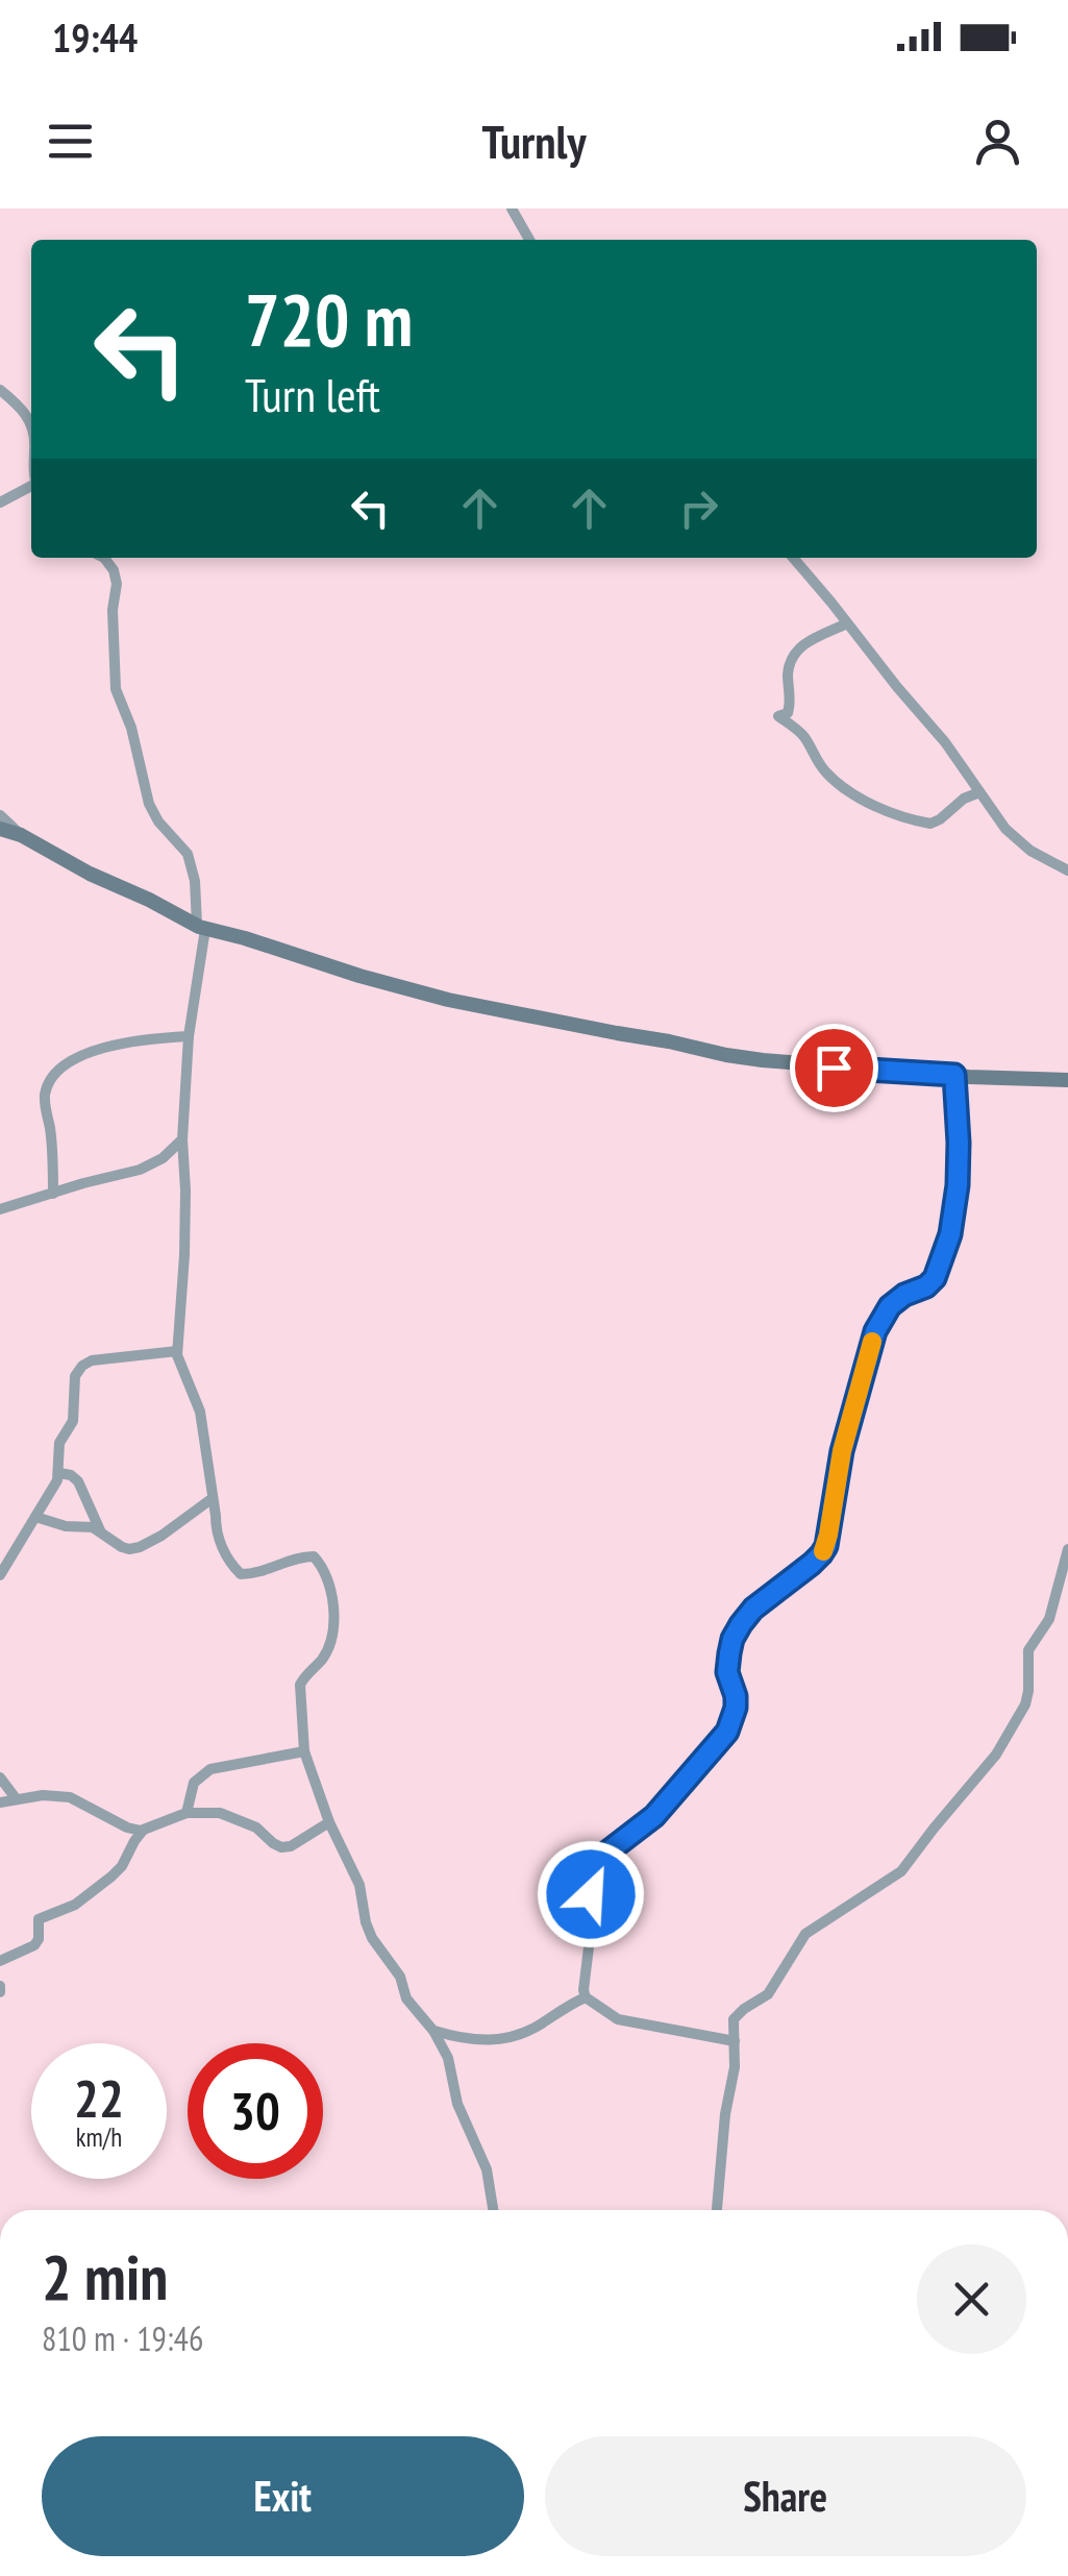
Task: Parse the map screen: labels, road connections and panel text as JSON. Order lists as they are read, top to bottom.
{
  "page": {
    "status": "19:44",
    "header": "Turnly",
    "turn": ["720 m", "Turn left"],
    "speed": "22 km/h",
    "limit": "30",
    "heading": ["2 min", "810 m · 19:46"],
    "buttons": ["Exit", "Share"]
  }
}
